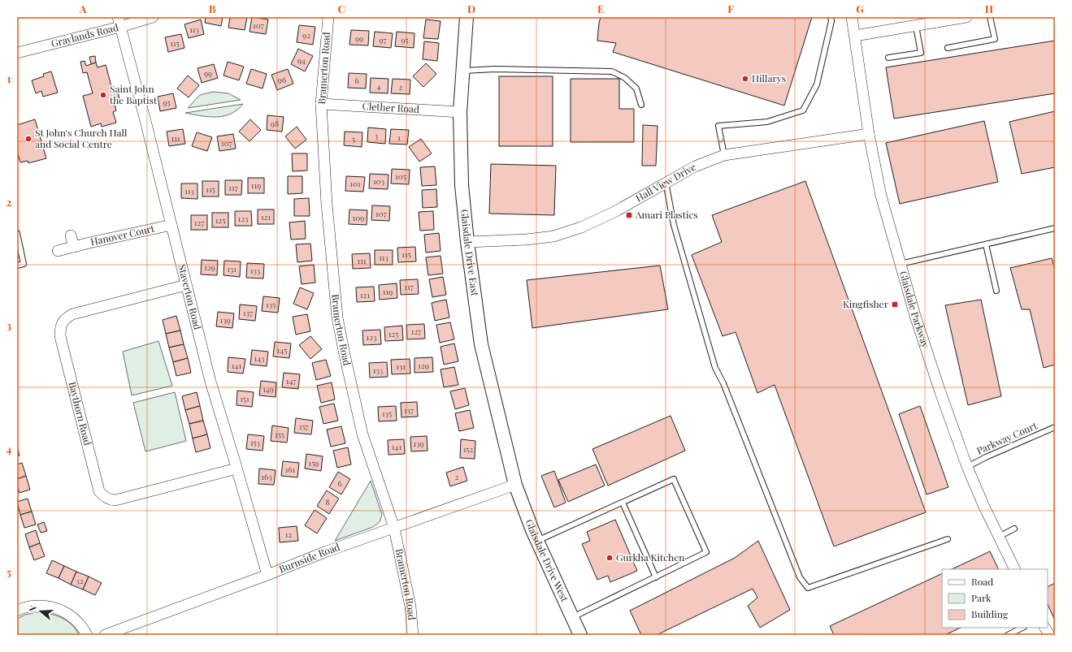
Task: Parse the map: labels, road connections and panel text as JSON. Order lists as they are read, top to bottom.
{
  "streets": {
    "street": [
      "Graylands Road",
      "Bramerton Road",
      "Clether Road",
      "Hall View Drive",
      "Hanover Court",
      "Glaisdale Drive East",
      "Staverton Road",
      "Glaisdale Parkway",
      "Baythorn Road",
      "Burnside Road",
      "Glaisdale Drive West"
    ],
    "lane": ["Parkway Court"]
  },
  "crossings": [
    ["Graylands Road", "Staverton Road"],
    ["Bramerton Road", "Clether Road"],
    ["Bramerton Road", "Burnside Road"],
    ["Clether Road", "Glaisdale Drive East"],
    ["Hall View Drive", "Glaisdale Drive East"],
    ["Hall View Drive", "Glaisdale Parkway"],
    ["Hanover Court", "Staverton Road"],
    ["Glaisdale Drive East", "Burnside Road"],
    ["Glaisdale Drive East", "Glaisdale Drive West"],
    ["Staverton Road", "Baythorn Road"],
    ["Staverton Road", "Burnside Road"],
    ["Glaisdale Parkway", "Parkway Court"],
    ["Burnside Road", "Glaisdale Drive West"]
  ],
  "places": {
    "other": [
      "Hillarys",
      "Saint John the Baptist",
      "St John's Church Hall and Social Centre",
      "Gurkha Kitchen"
    ],
    "transit": ["Amari Plastics", "Kingfisher"]
  },
  "house_numbers": [
    "107",
    "113",
    "92",
    "99",
    "97",
    "95",
    "115",
    "94",
    "99",
    "96",
    "6",
    "4",
    "2",
    "95",
    "98",
    "3",
    "1",
    "111",
    "5",
    "107",
    "105",
    "103",
    "101",
    "119",
    "117",
    "115",
    "113",
    "107",
    "121",
    "109",
    "123",
    "125",
    "127",
    "115",
    "113",
    "111",
    "129",
    "131",
    "133",
    "117",
    "119",
    "121",
    "135",
    "137",
    "139",
    "127",
    "125",
    "123",
    "145",
    "143",
    "141",
    "129",
    "131",
    "133",
    "147",
    "149",
    "151",
    "137",
    "135",
    "157",
    "155",
    "153",
    "139",
    "141",
    "152",
    "159",
    "161",
    "163",
    "2",
    "6",
    "8",
    "12",
    "32"
  ],
  "legend": ["Road", "Park", "Building"],
  "north": "left",
  "grid": {
    "columns": [
      "A",
      "B",
      "C",
      "D",
      "E",
      "F",
      "G",
      "H"
    ],
    "rows": [
      "1",
      "2",
      "3",
      "4",
      "5"
    ]
  }
}
